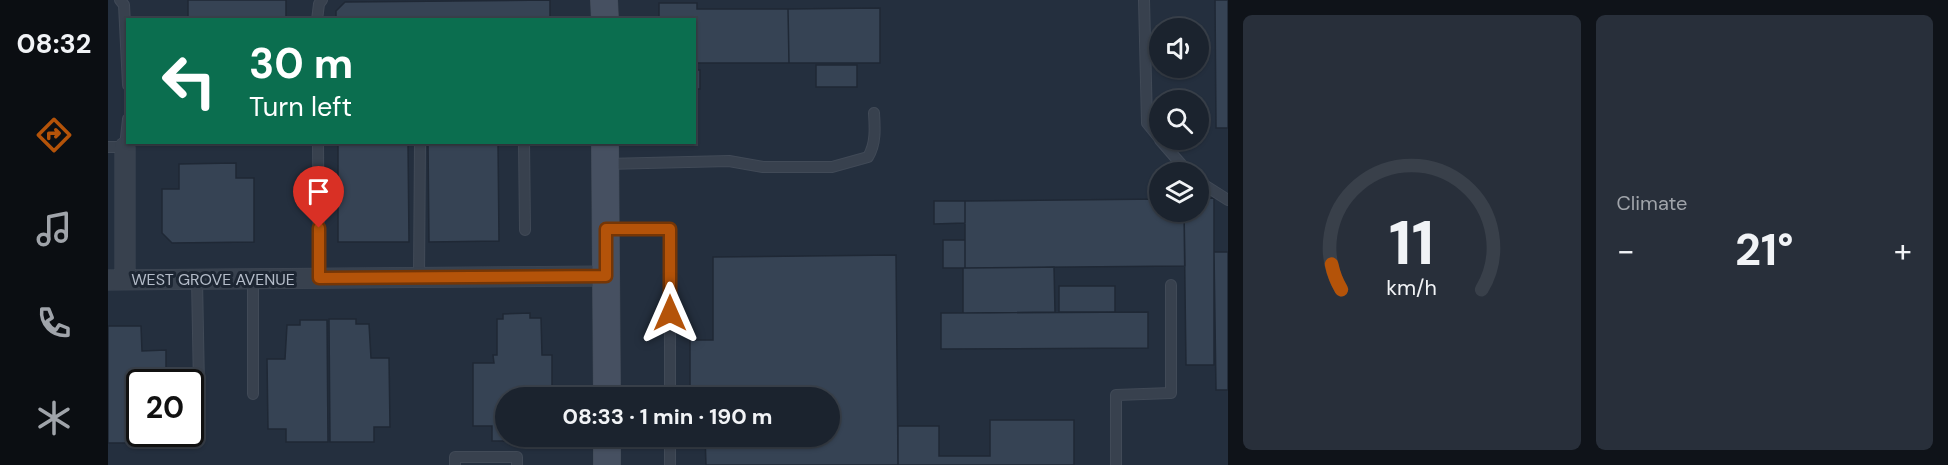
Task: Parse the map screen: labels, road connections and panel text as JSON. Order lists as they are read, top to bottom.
{
  "streets": {
    "street": ["WEST GROVE AVENUE"]
  },
  "page": {
    "tabs": "08:32",
    "tile": "Climate",
    "turn": ["30 m", "Turn left"],
    "heat": ["−", "21°", "+"],
    "limit": "20",
    "trip": "08:33 · 1 min · 190 m",
    "gauge": ["11", "km/h"]
  }
}
